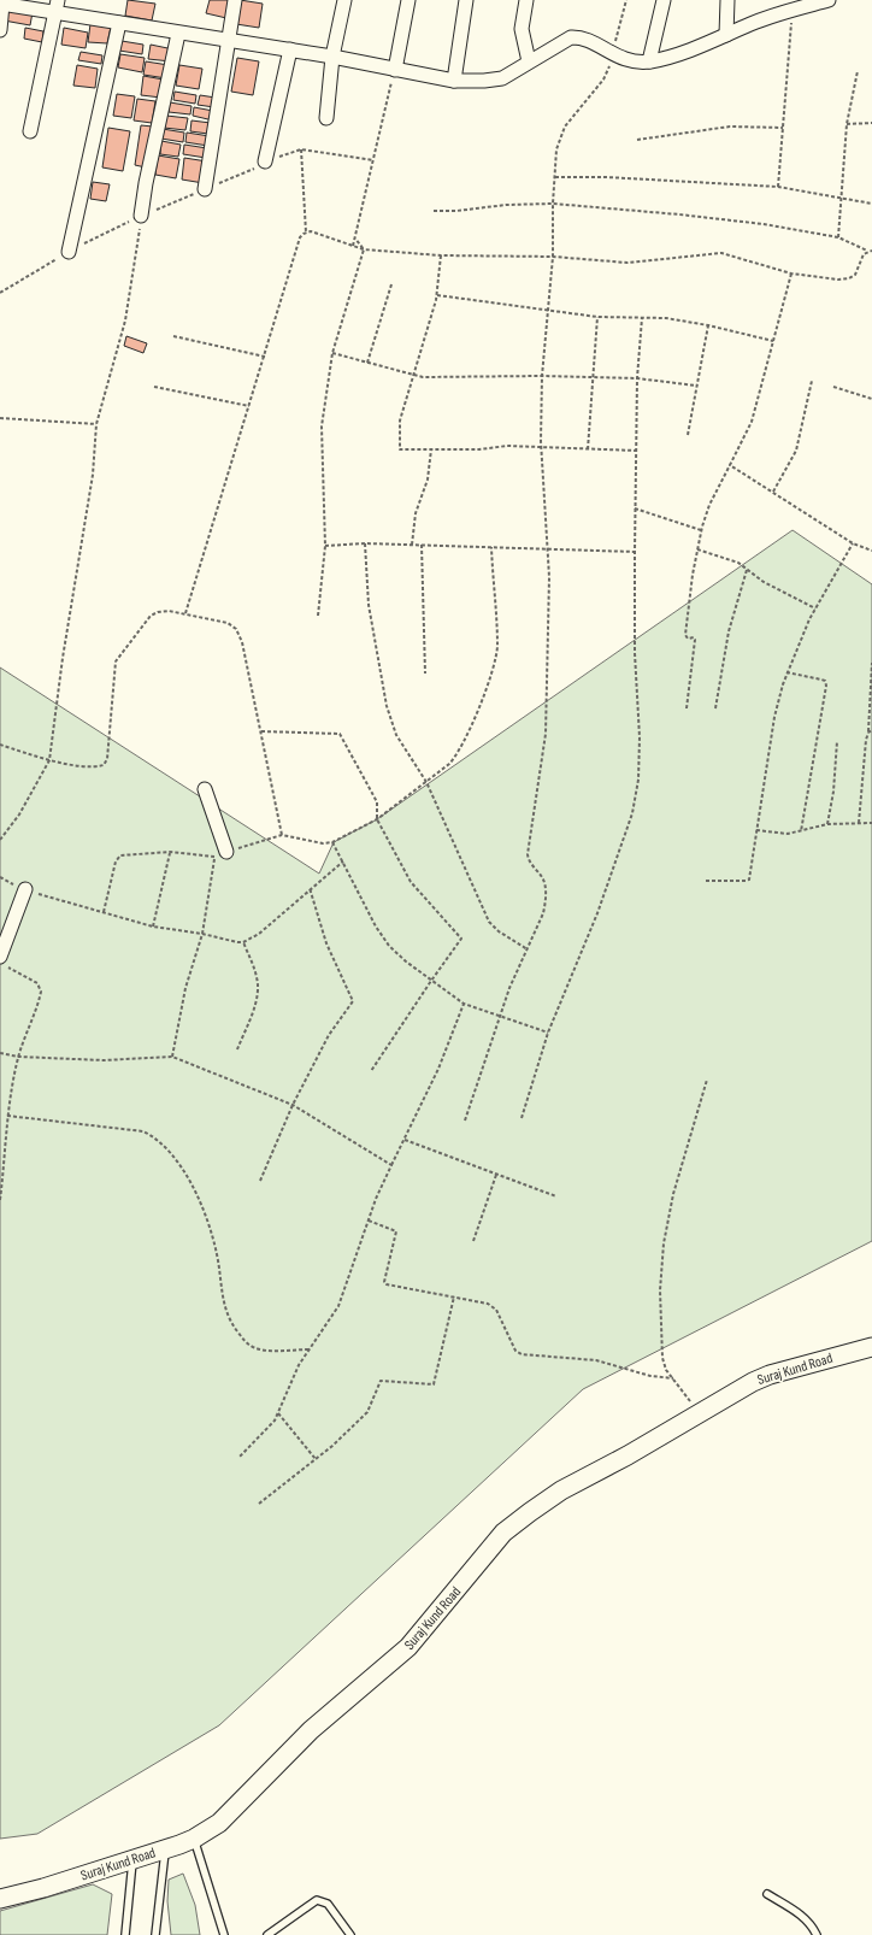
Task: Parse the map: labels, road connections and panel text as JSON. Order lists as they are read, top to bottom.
{
  "streets": {
    "street": ["Suraj Kund Road"]
  }
}
